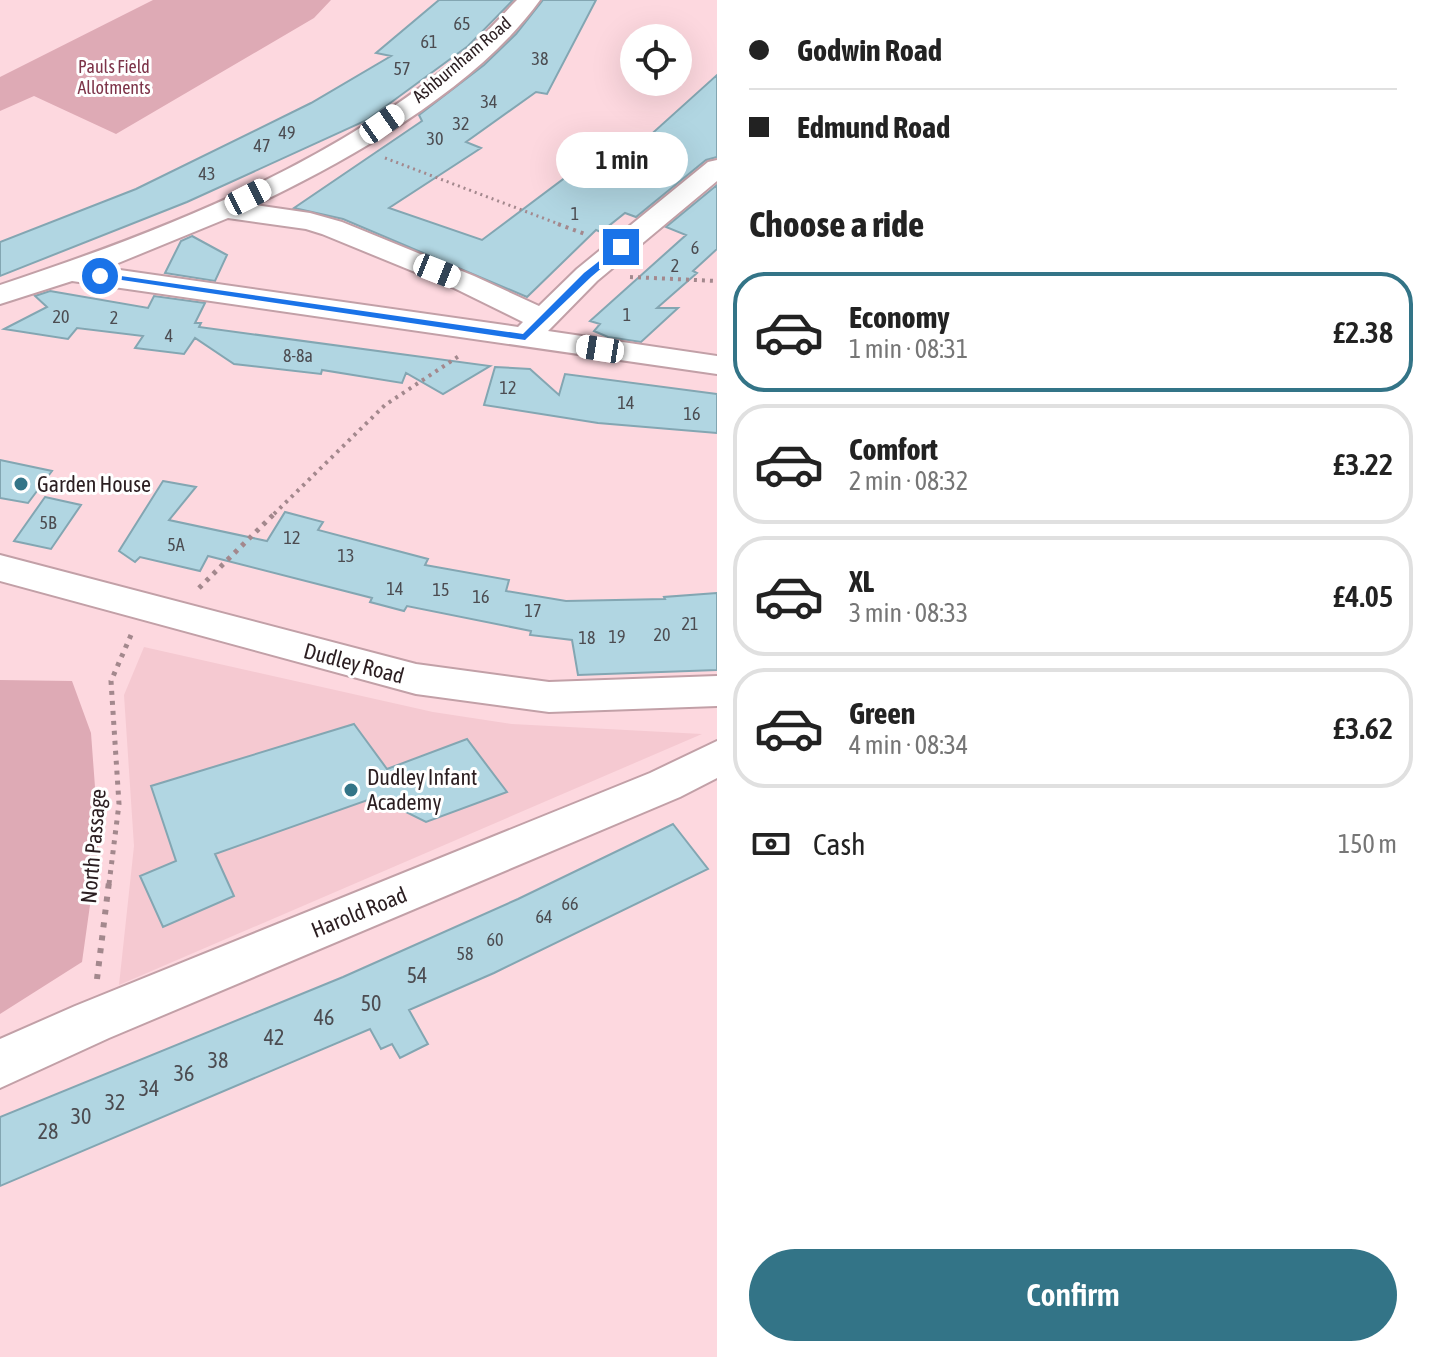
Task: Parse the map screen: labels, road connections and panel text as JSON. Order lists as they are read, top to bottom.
{
  "streets": {
    "street": ["Ashburnham Road", "Dudley Road", "Harold Road"],
    "path": ["North Passage"]
  },
  "crossings": [
    ["North Passage", "Harold Road"]
  ],
  "parks": ["Pauls Field Allotments"],
  "places": ["Garden House", "Dudley Infant Academy"],
  "house_numbers": [
    "65",
    "61",
    "38",
    "57",
    "34",
    "32",
    "49",
    "30",
    "47",
    "43",
    "1",
    "6",
    "2",
    "1",
    "20",
    "2",
    "4",
    "8-8a",
    "12",
    "14",
    "16",
    "5B",
    "12",
    "5A",
    "13",
    "14",
    "15",
    "16",
    "17",
    "21",
    "20",
    "19",
    "18",
    "66",
    "64",
    "60",
    "58",
    "54",
    "50",
    "46",
    "42",
    "38",
    "36",
    "34",
    "32",
    "30",
    "28"
  ],
  "page": {
    "banner": ["Godwin Road", "Edmund Road"],
    "bubble": "1 min",
    "heading": "Choose a ride",
    "list": [
      {
        "name": "Economy",
        "note": "1 min · 08:31",
        "value": "£2.38"
      },
      {
        "name": "Comfort",
        "note": "2 min · 08:32",
        "value": "£3.22"
      },
      {
        "name": "XL",
        "note": "3 min · 08:33",
        "value": "£4.05"
      },
      {
        "name": "Green",
        "note": "4 min · 08:34",
        "value": "£3.62"
      }
    ],
    "pay": ["Cash", "150 m"],
    "buttons": "Confirm"
  }
}
